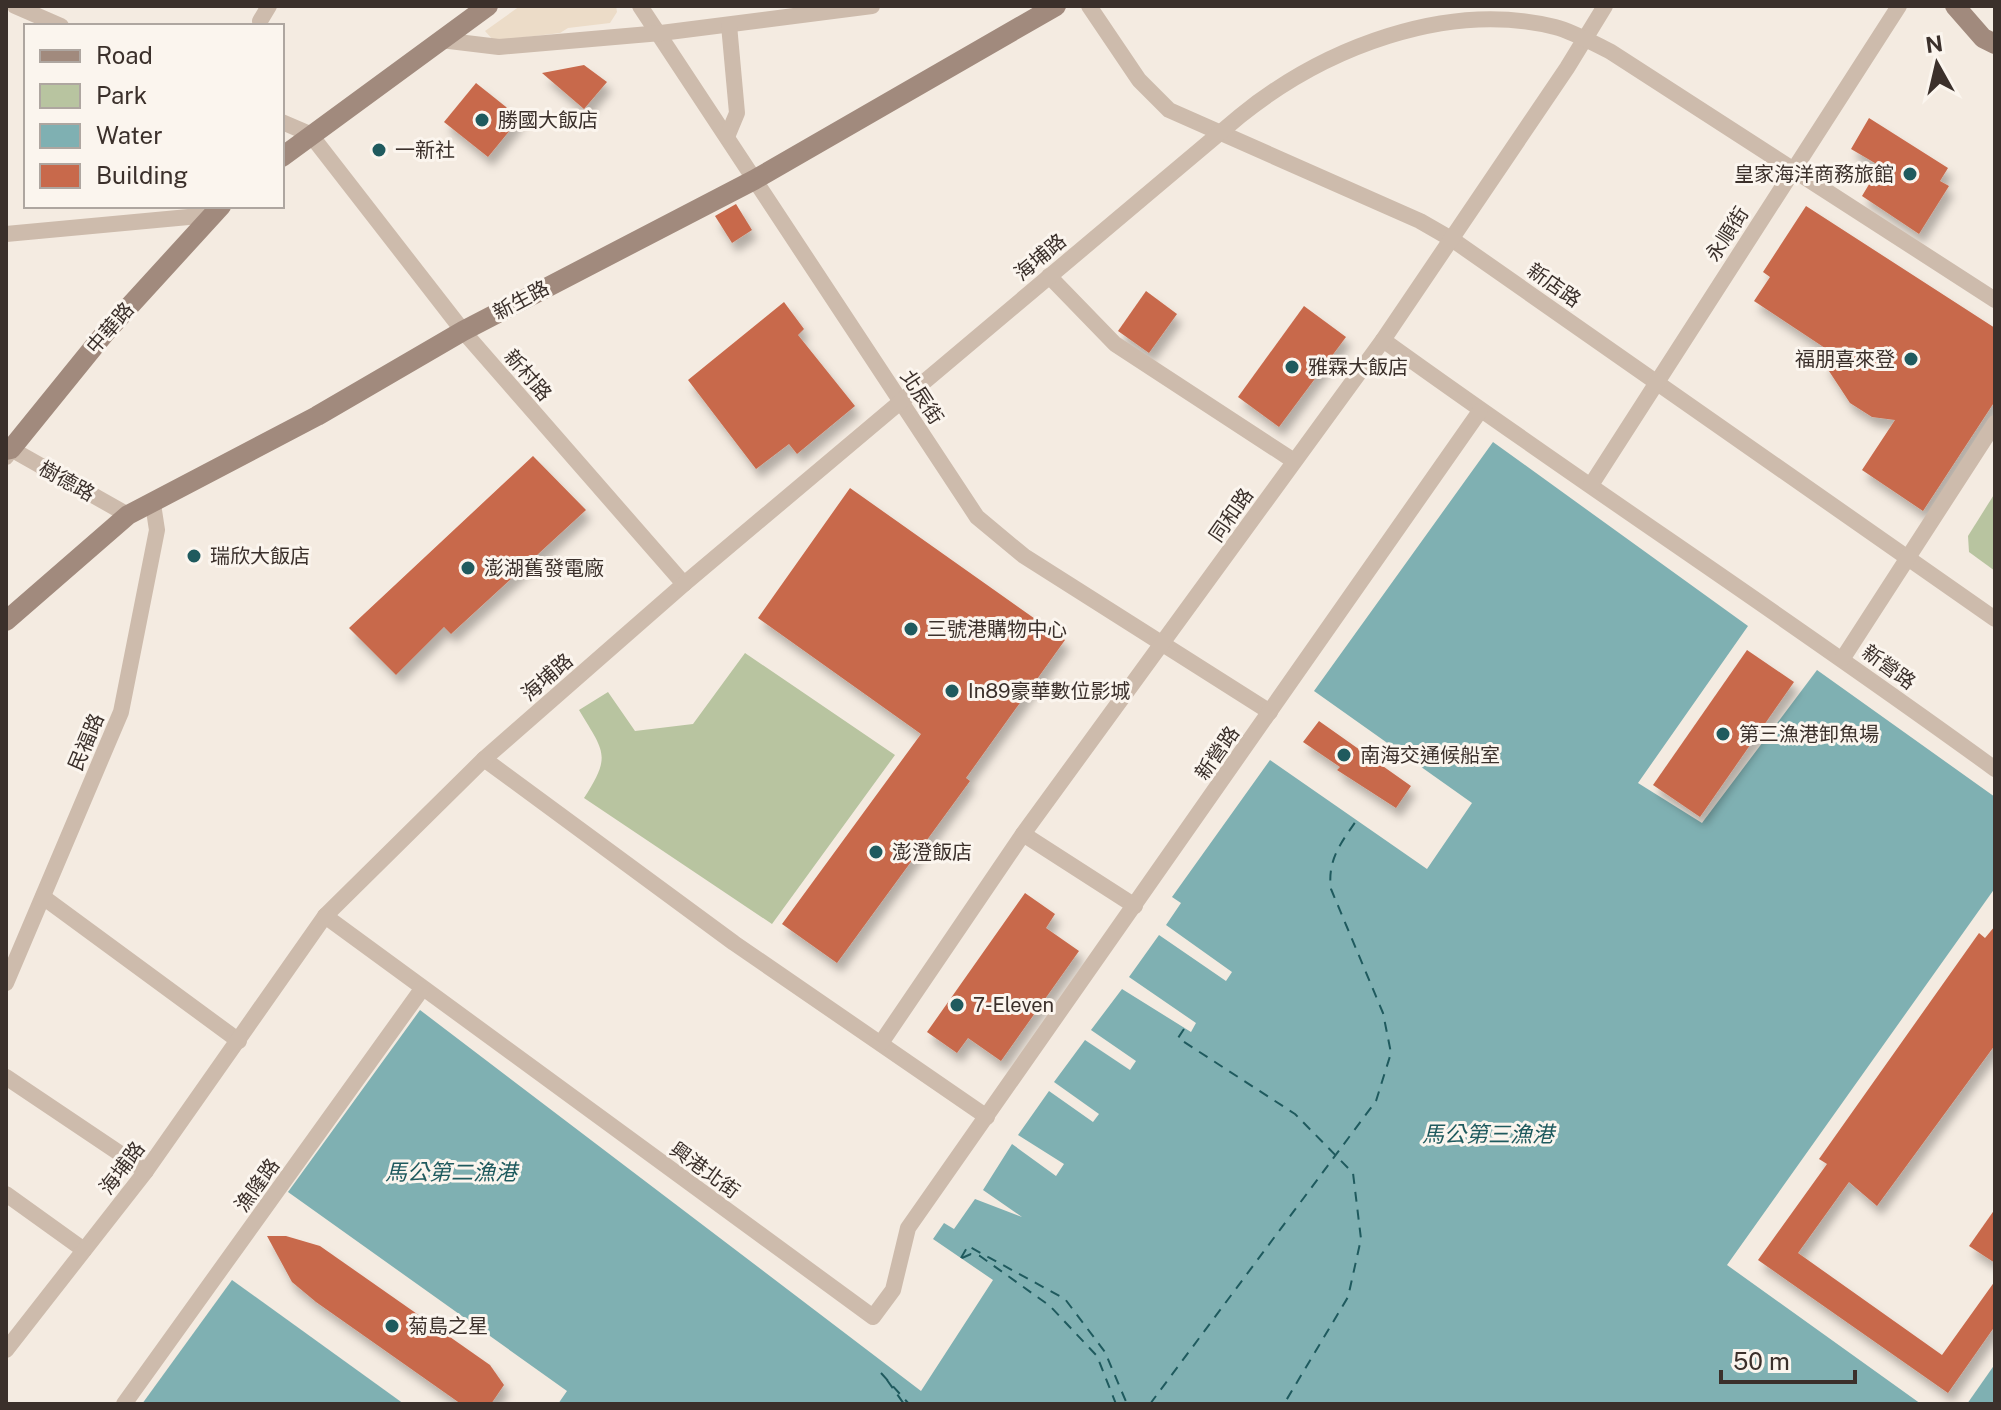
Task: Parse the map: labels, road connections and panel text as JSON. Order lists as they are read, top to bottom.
{
  "streets": {
    "main road": ["新生路", "中華路"],
    "street": [
      "永順街",
      "海埔路",
      "新店路",
      "新村路",
      "北辰街",
      "樹德路",
      "同和路",
      "新營路",
      "民福路",
      "興港北街",
      "漁隆路"
    ]
  },
  "crossings": [
    ["永順街", "新店路"],
    ["永順街", "新營路"],
    ["海埔路", "新店路"],
    ["海埔路", "新村路"],
    ["海埔路", "北辰街"],
    ["海埔路", "興港北街"],
    ["新店路", "同和路"],
    ["新生路", "新村路"],
    ["新生路", "北辰街"],
    ["新生路", "樹德路"],
    ["新生路", "民福路"],
    ["中華路", "樹德路"],
    ["北辰街", "同和路"],
    ["北辰街", "新營路"],
    ["同和路", "新營路"],
    ["新營路", "興港北街"],
    ["興港北街", "漁隆路"]
  ],
  "water": ["馬公第三漁港", "馬公第二漁港"],
  "places": [
    "勝國大飯店",
    "一新社",
    "皇家海洋商務旅館",
    "福朋喜來登",
    "雅霖大飯店",
    "瑞欣大飯店",
    "澎湖舊發電廠",
    "三號港購物中心",
    "In89豪華數位影城",
    "第三漁港卸魚場",
    "南海交通候船室",
    "澎澄飯店",
    "7-Eleven",
    "菊島之星"
  ],
  "legend": [
    "Road",
    "Park",
    "Water",
    "Building"
  ],
  "scale_bar": "50 m",
  "north": "top"
}
